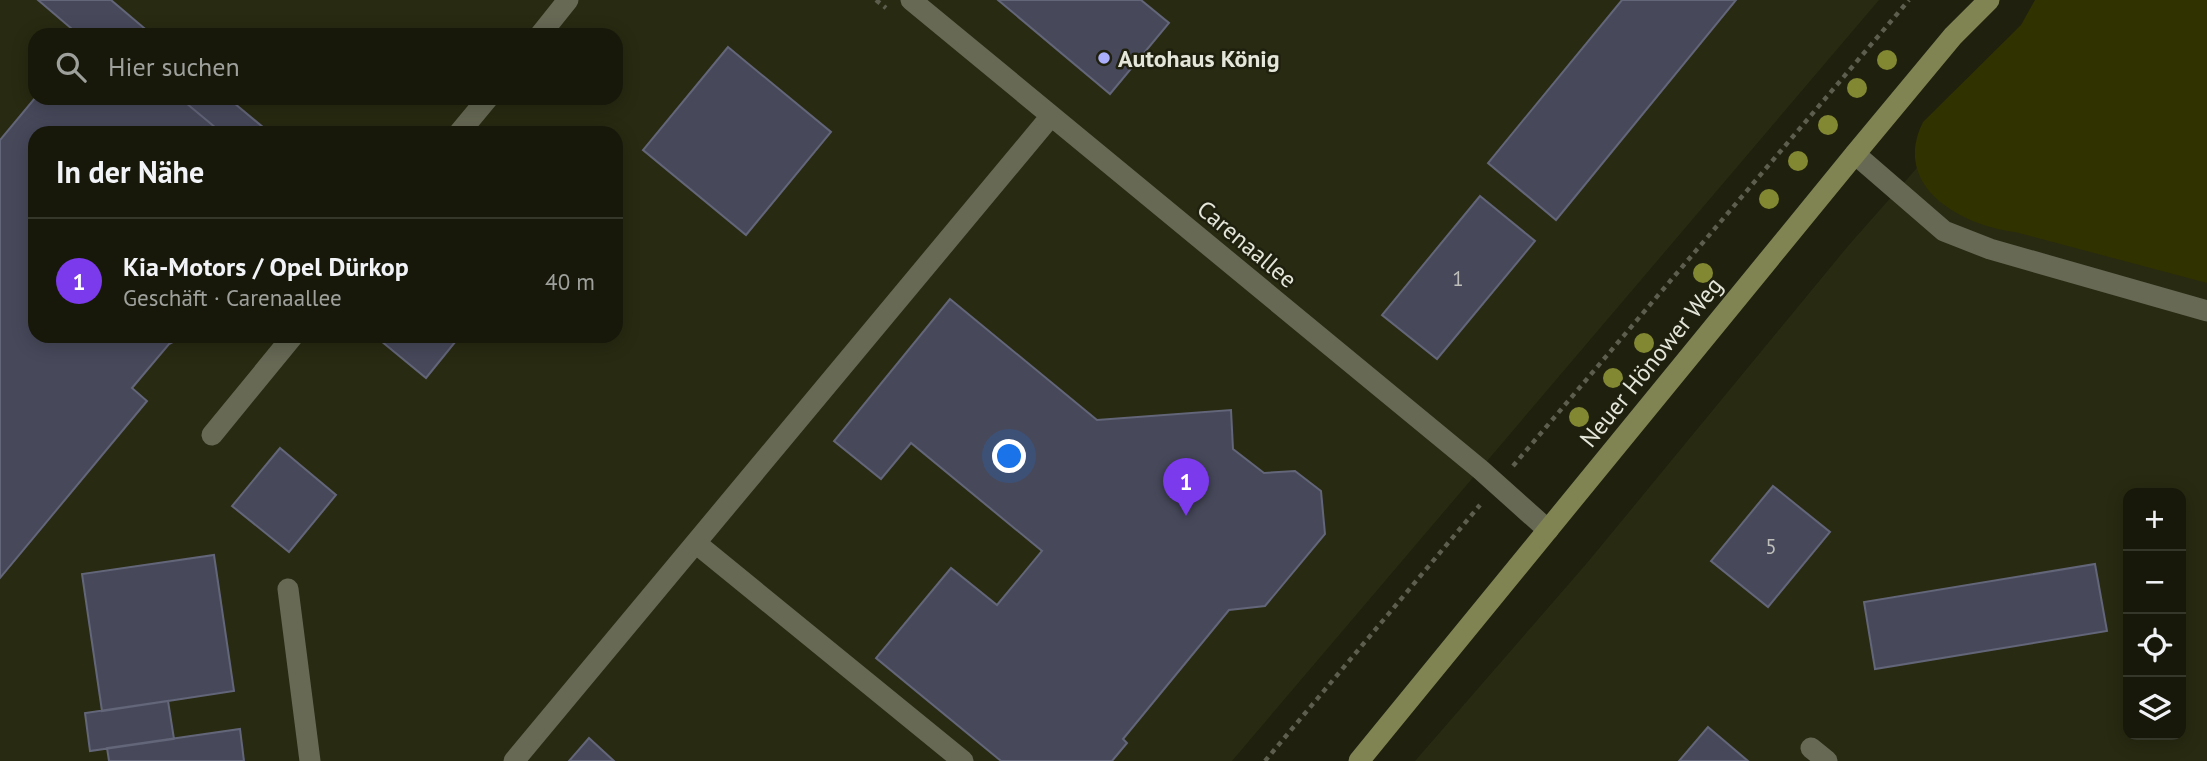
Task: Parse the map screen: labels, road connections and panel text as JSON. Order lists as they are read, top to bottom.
{
  "streets": {
    "main road": ["Neuer Hönower Weg"],
    "street": ["Carenaallee"]
  },
  "crossings": [
    ["Carenaallee", "Neuer Hönower Weg"]
  ],
  "places": ["Autohaus König"],
  "house_numbers": ["1", "5"],
  "page": {
    "search": "Hier suchen",
    "heading": "In der Nähe",
    "list": [
      {
        "mark": "1",
        "name": "Kia-Motors / Opel Dürkop",
        "note": "Geschäft · Carenaallee",
        "value": "40 m"
      }
    ],
    "pins": "1",
    "map_buttons": ["+", "−"]
  }
}
